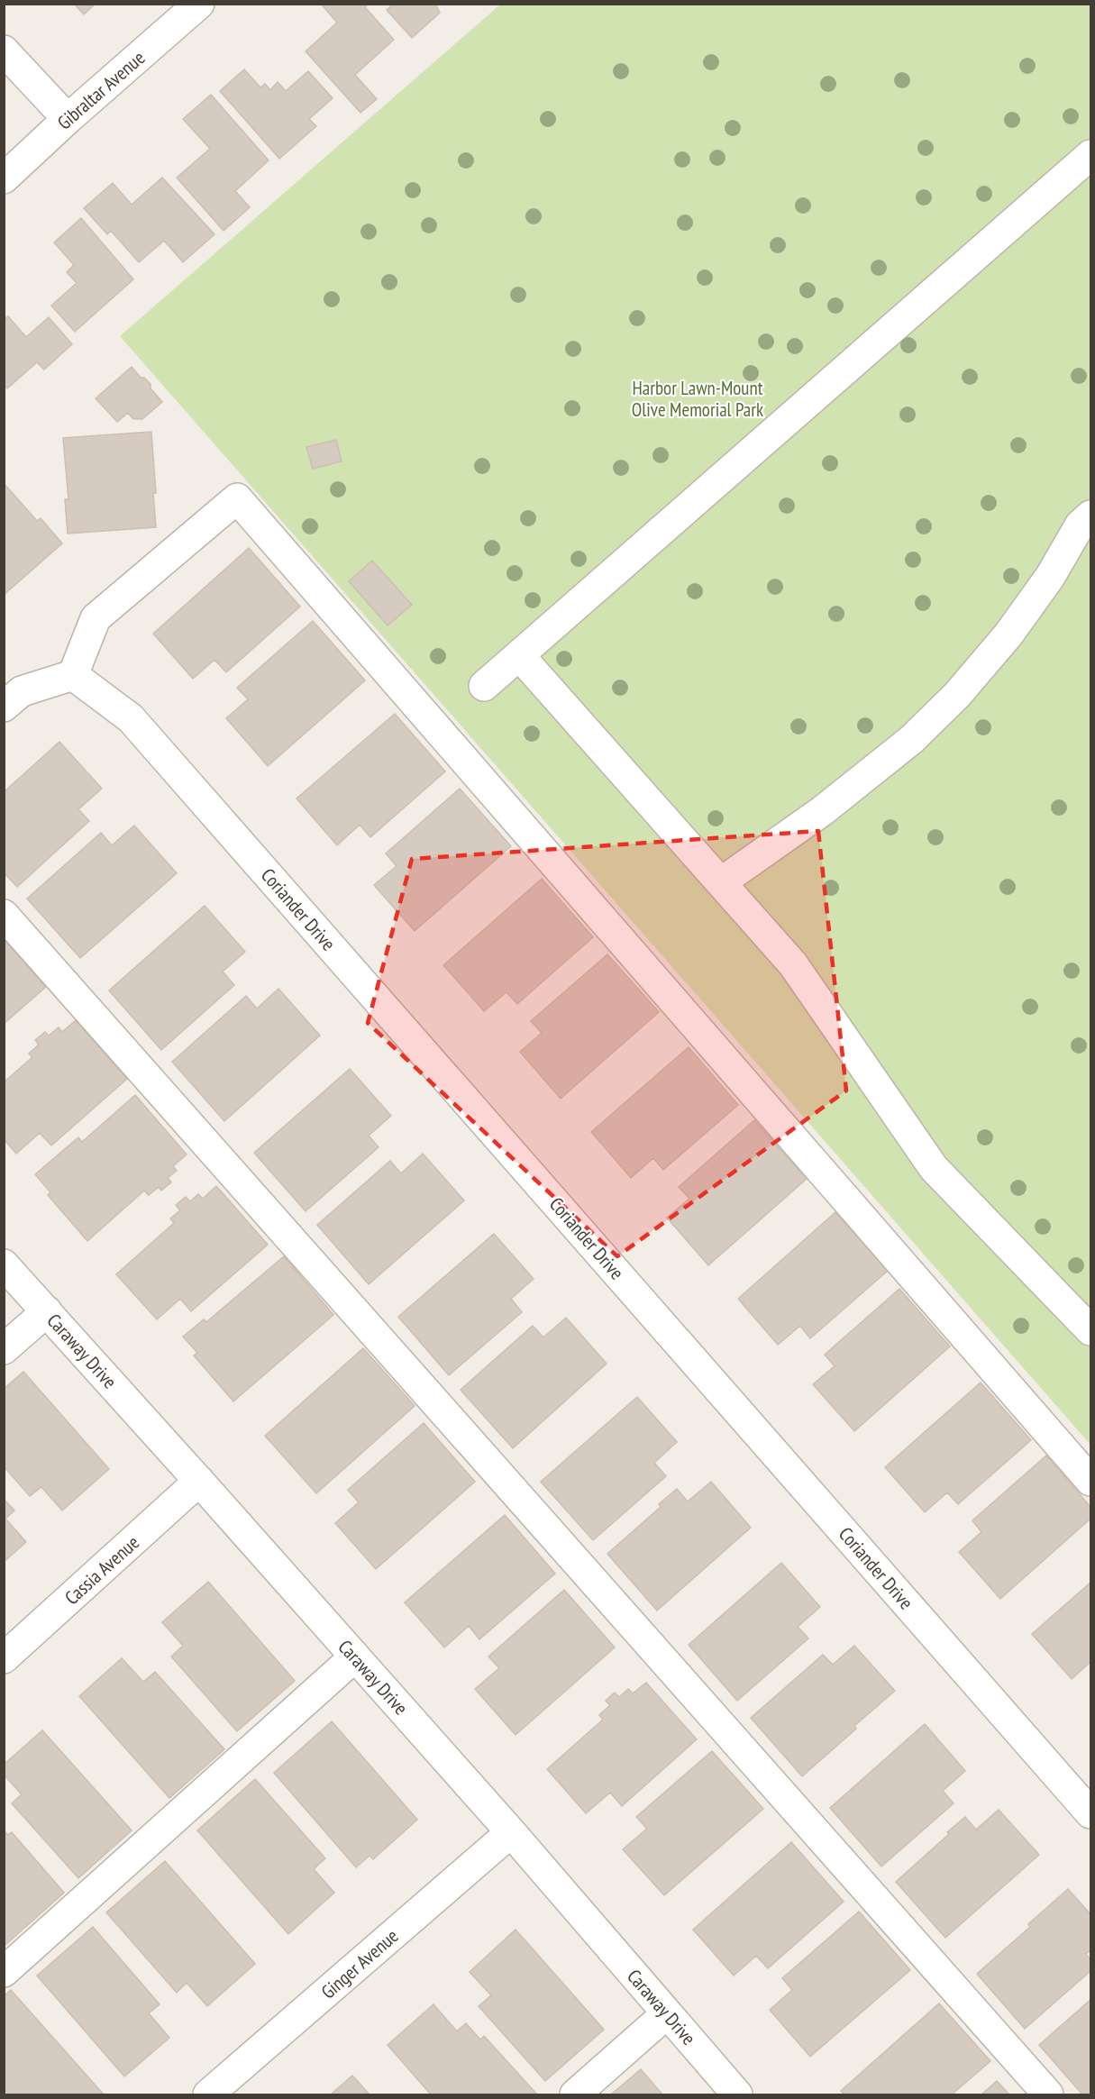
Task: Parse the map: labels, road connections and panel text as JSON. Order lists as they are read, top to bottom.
{
  "streets": {
    "street": [
      "Gibraltar Avenue",
      "Coriander Drive",
      "Caraway Drive",
      "Cassia Avenue",
      "Ginger Avenue"
    ]
  },
  "crossings": [
    ["Caraway Drive", "Cassia Avenue"],
    ["Caraway Drive", "Ginger Avenue"]
  ],
  "parks": ["Harbor Lawn-Mount Olive Memorial Park"]
}
